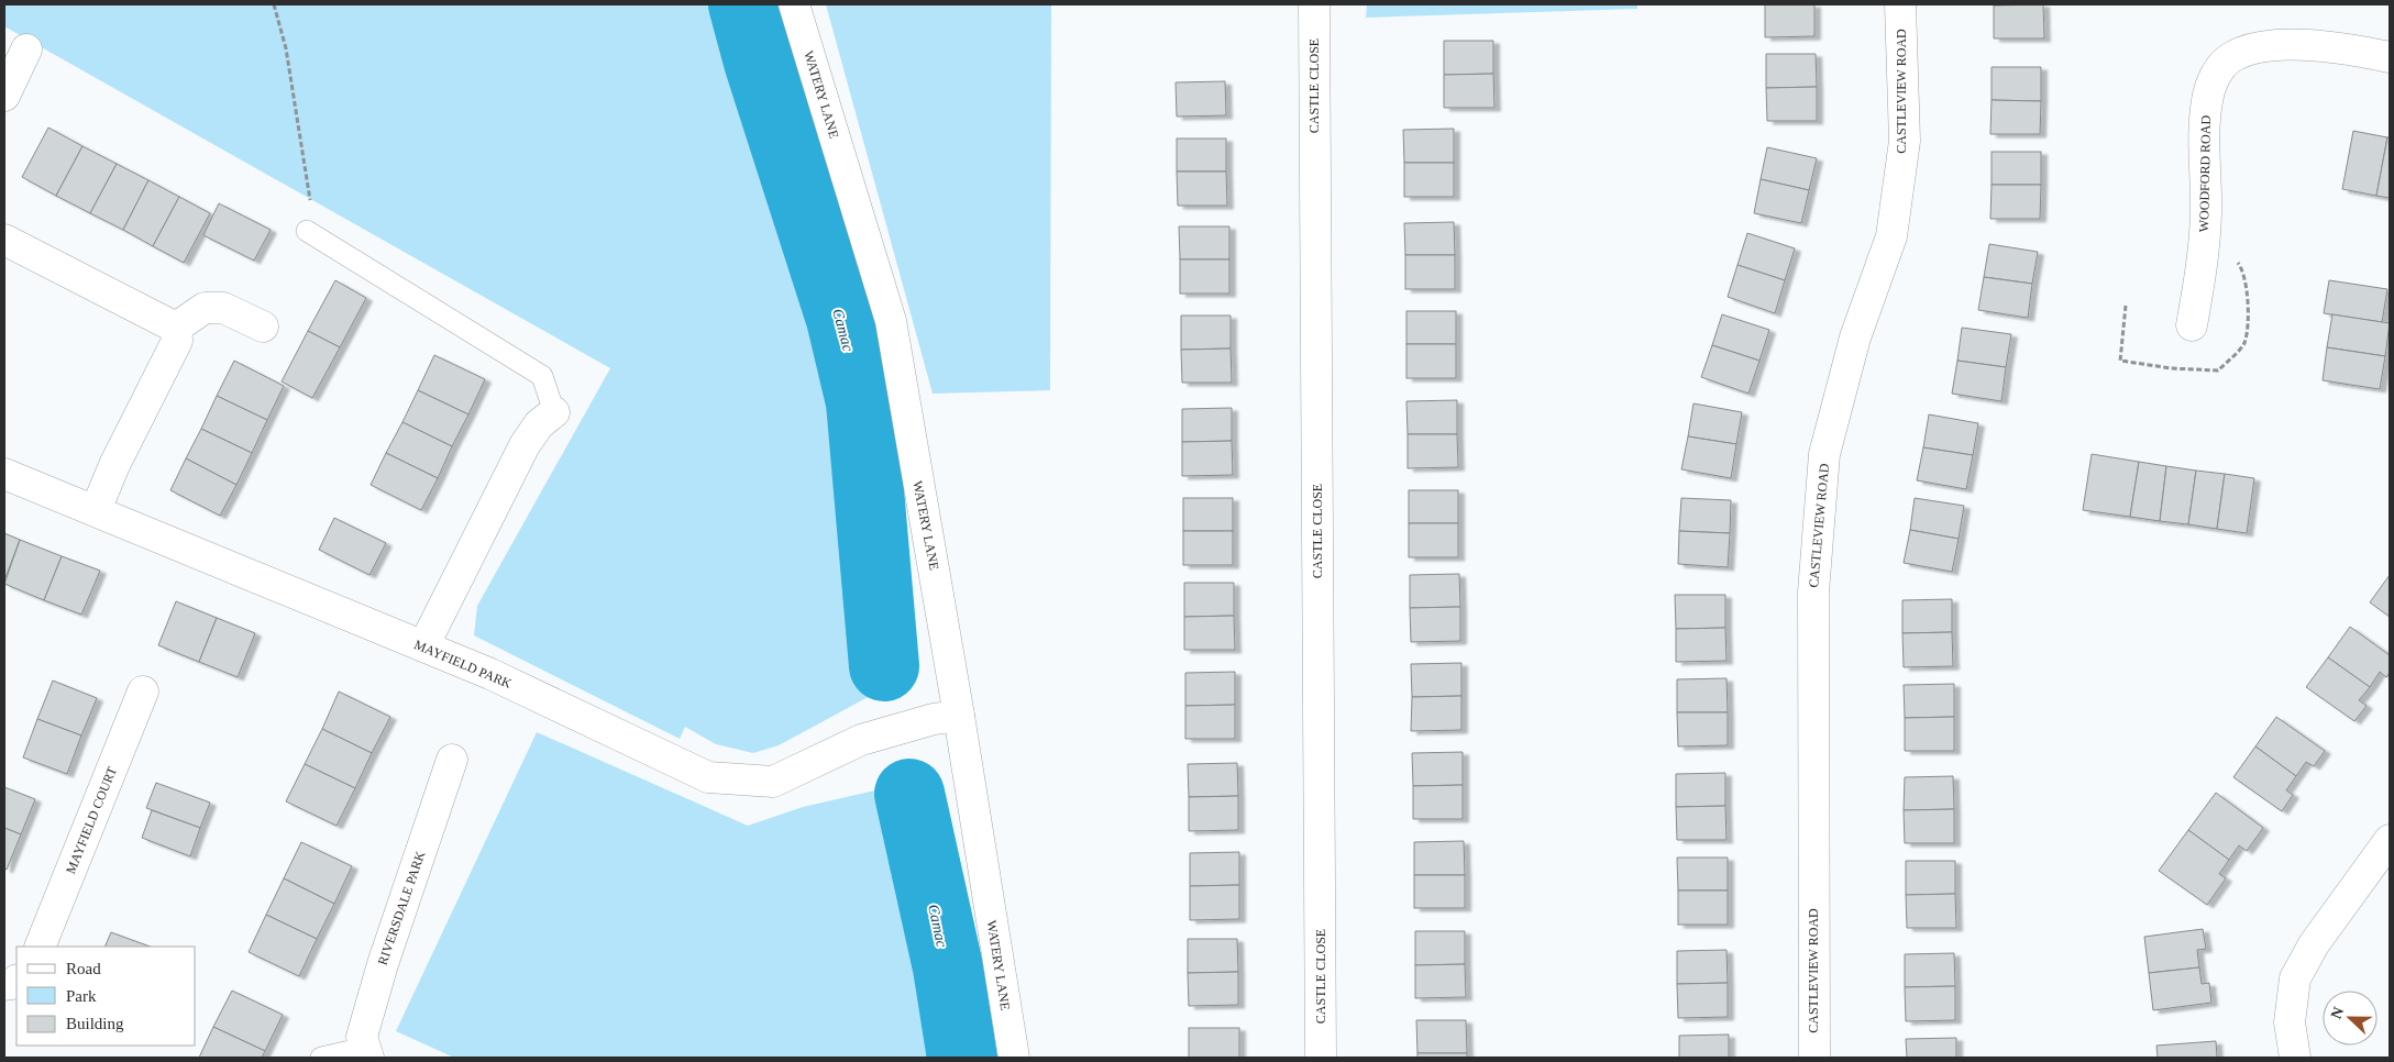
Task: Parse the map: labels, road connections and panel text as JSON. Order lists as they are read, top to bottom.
{
  "streets": {
    "street": [
      "CASTLE CLOSE",
      "CASTLEVIEW ROAD",
      "WATERY LANE",
      "WOODFORD ROAD",
      "MAYFIELD PARK",
      "MAYFIELD COURT",
      "RIVERSDALE PARK"
    ]
  },
  "crossings": [
    ["WATERY LANE", "MAYFIELD PARK"]
  ],
  "water": ["Camac"],
  "legend": ["Road", "Park", "Building"],
  "north": "left"
}
